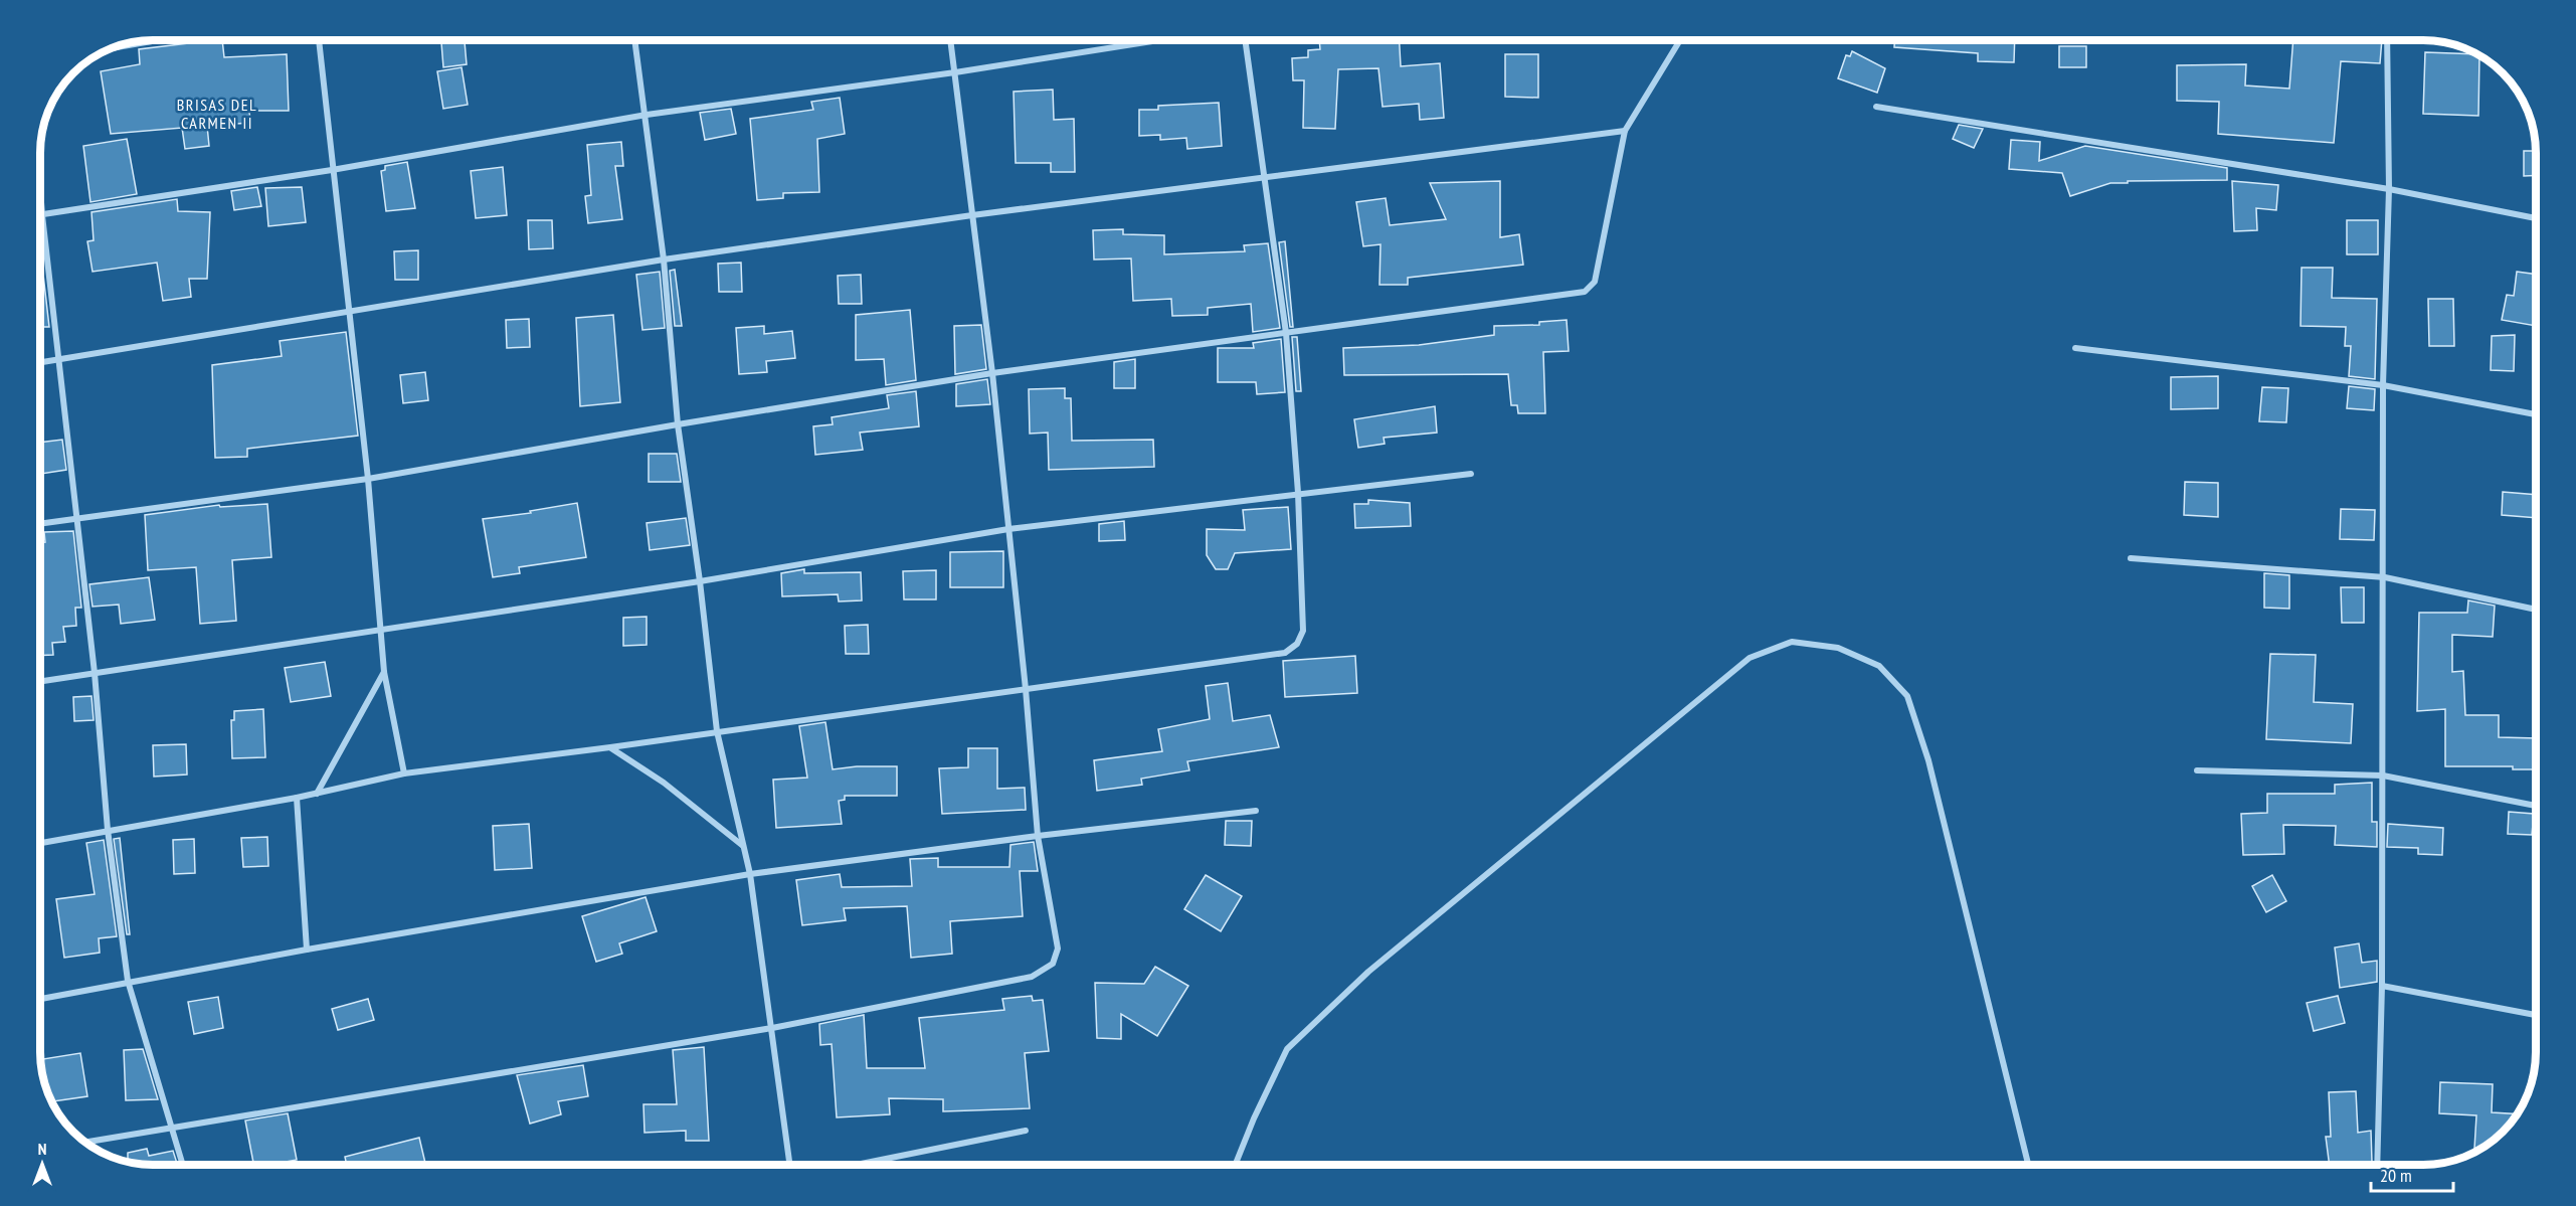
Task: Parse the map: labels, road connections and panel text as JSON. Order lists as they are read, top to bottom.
{
  "districts": ["BRISAS DEL CARMEN II"],
  "scale_bar": "20 m",
  "north": "top"
}
